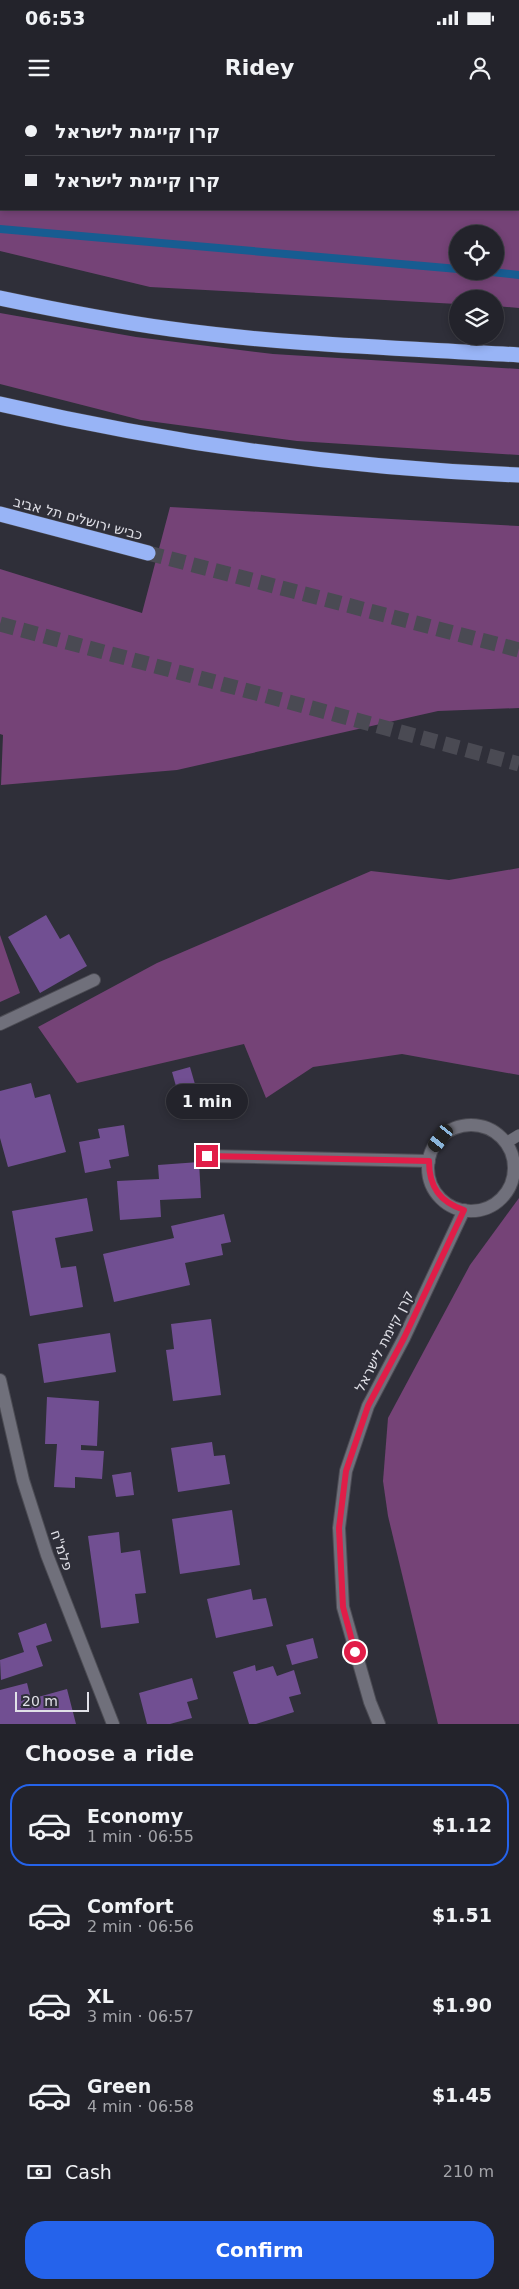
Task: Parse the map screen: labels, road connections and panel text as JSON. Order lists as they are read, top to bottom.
{
  "streets": {
    "highway": ["כביש ירושלים תל אביב"],
    "street": ["קרן קיימת לישראל", "פלמ\"ח"]
  },
  "scale_bar": "20 m",
  "page": {
    "status": "06:53",
    "header": "Ridey",
    "banner": ["קרן קיימת לישראל", "קרן קיימת לישראל"],
    "bubble": "1 min",
    "scale": "20 m",
    "heading": "Choose a ride",
    "list": [
      {
        "name": "Economy",
        "note": "1 min · 06:55",
        "value": "$1.12"
      },
      {
        "name": "Comfort",
        "note": "2 min · 06:56",
        "value": "$1.51"
      },
      {
        "name": "XL",
        "note": "3 min · 06:57",
        "value": "$1.90"
      },
      {
        "name": "Green",
        "note": "4 min · 06:58",
        "value": "$1.45"
      }
    ],
    "pay": ["Cash", "210 m"],
    "buttons": "Confirm"
  }
}
